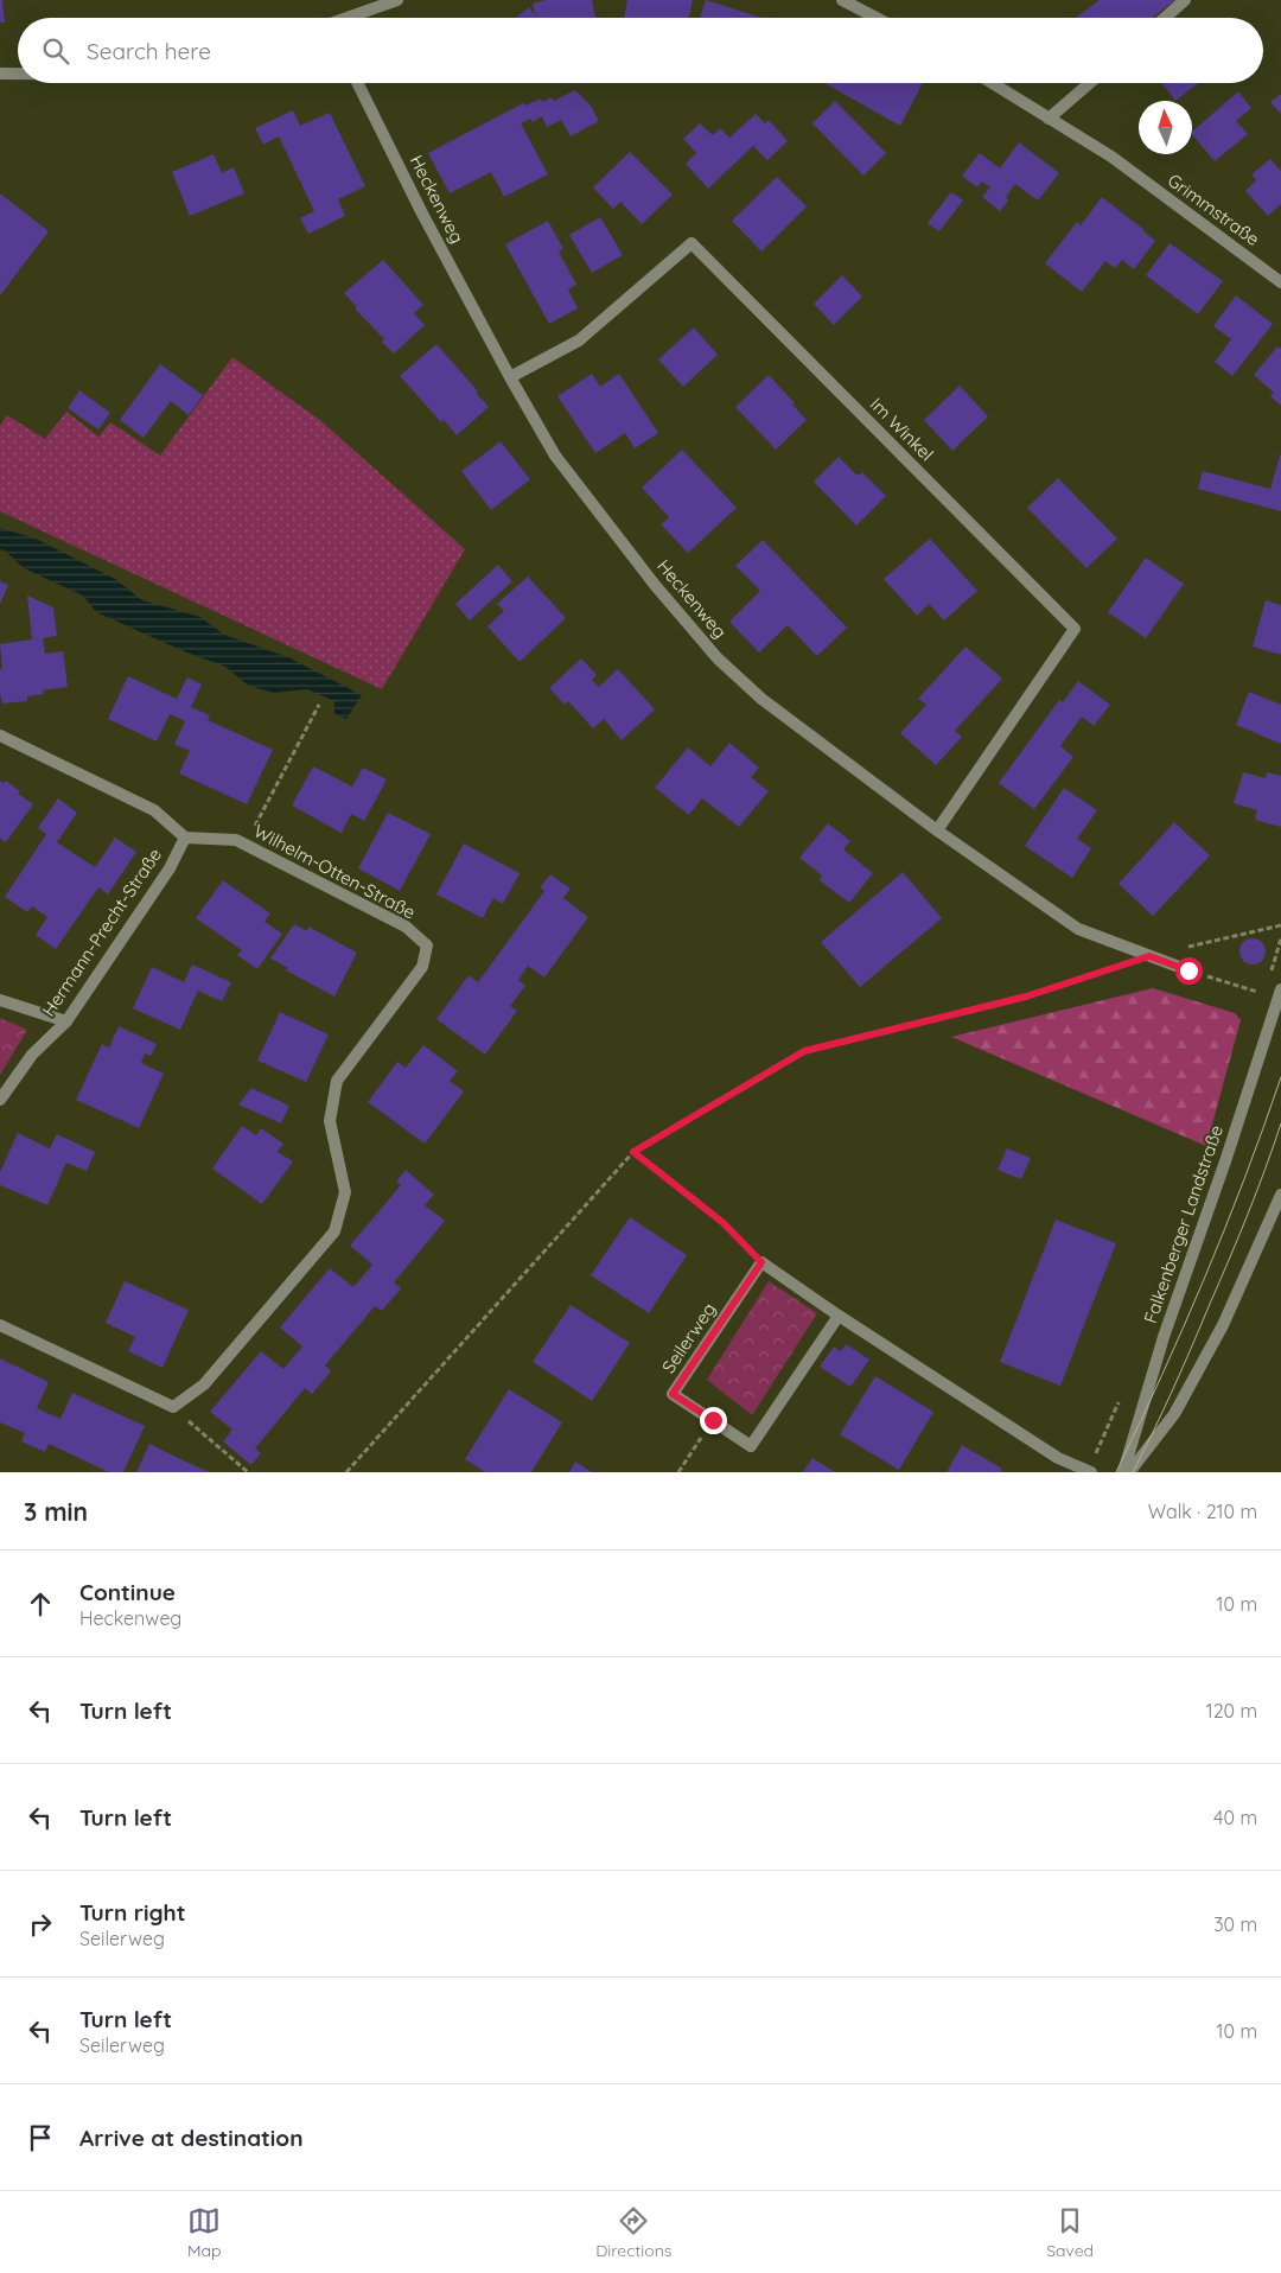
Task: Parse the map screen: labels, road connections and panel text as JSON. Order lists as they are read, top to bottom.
{
  "streets": {
    "street": [
      "Heckenweg",
      "Grimmstraße",
      "Im Winkel",
      "Wilhelm-Otten-Straße",
      "Hermann-Precht-Straße",
      "Falkenberger Landstraße",
      "Seilerweg"
    ]
  },
  "crossings": [
    ["Heckenweg", "Im Winkel"],
    ["Wilhelm-Otten-Straße", "Hermann-Precht-Straße"]
  ],
  "north": "top",
  "page": {
    "search": "Search here",
    "heading": ["3 min", "Walk · 210 m"],
    "list": [
      ["Continue", "Heckenweg", "10 m"],
      ["Turn left", "120 m"],
      ["Turn left", "40 m"],
      ["Turn right", "Seilerweg", "30 m"],
      ["Turn left", "Seilerweg", "10 m"],
      "Arrive at destination"
    ],
    "nav": ["Map", "Directions", "Saved"]
  }
}
